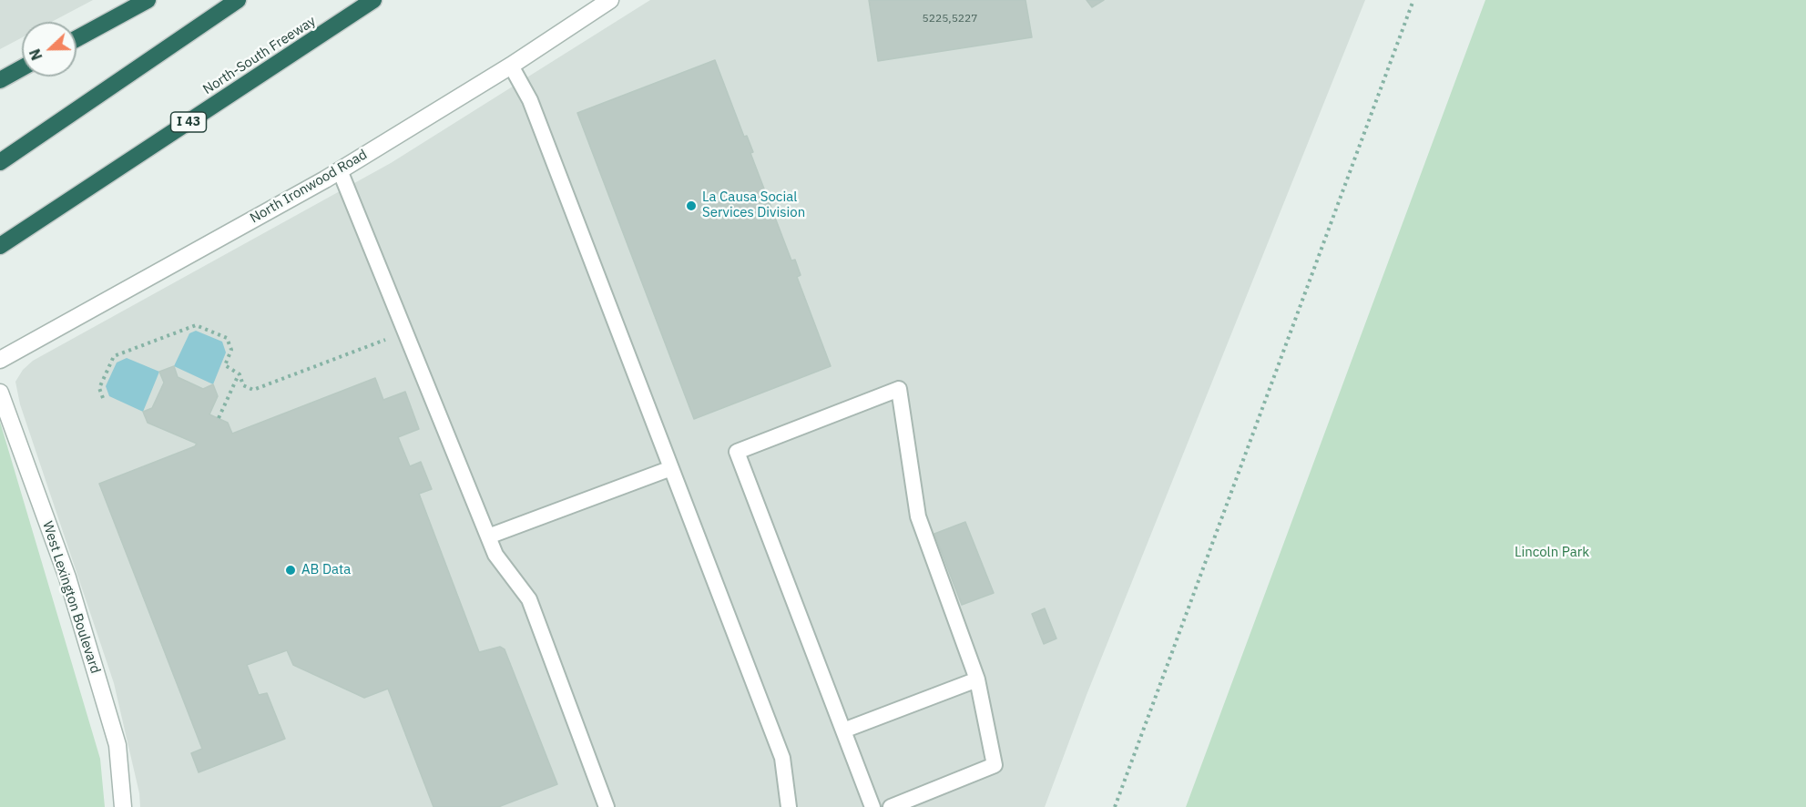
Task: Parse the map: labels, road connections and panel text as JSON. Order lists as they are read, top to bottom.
{
  "streets": {
    "highway": ["North-South Freeway", "I 43"],
    "street": ["North Ironwood Road", "West Lexington Boulevard"]
  },
  "parks": ["Lincoln Park"],
  "places": ["La Causa Social Services Division", "AB Data"],
  "house_numbers": ["5225,5227"],
  "north": "left"
}
